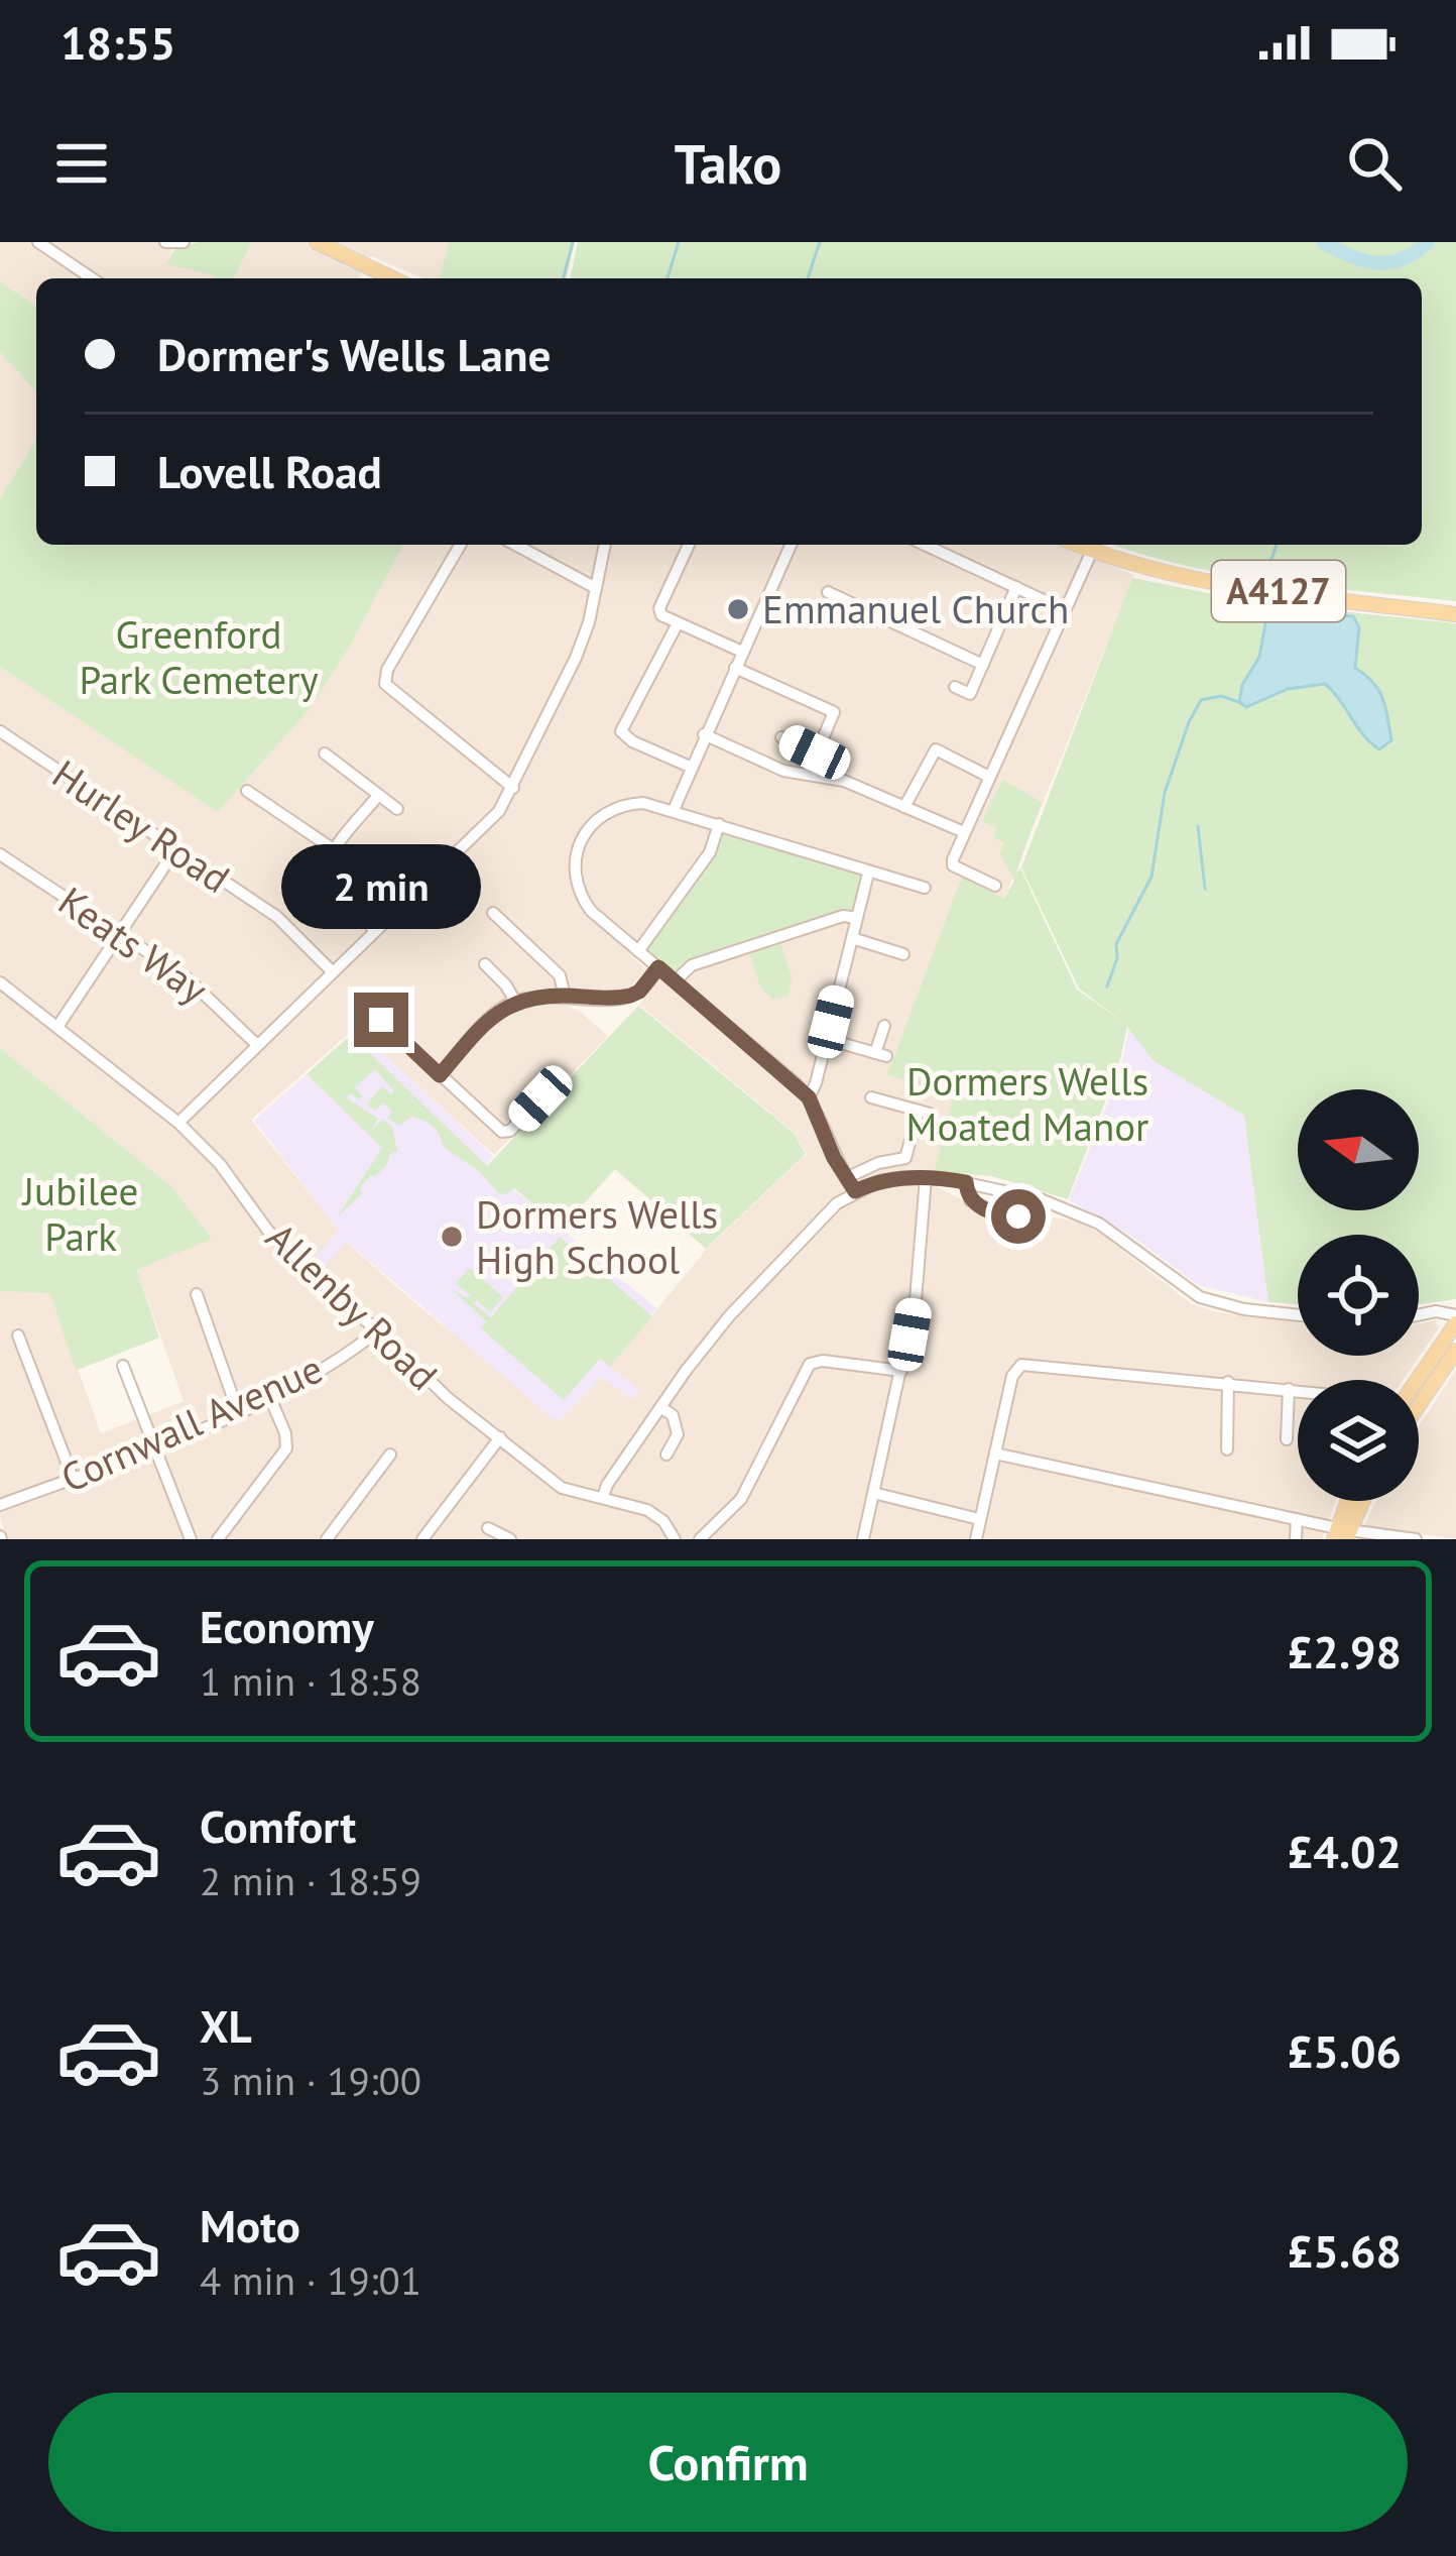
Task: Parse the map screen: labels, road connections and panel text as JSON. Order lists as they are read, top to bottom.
{
  "streets": {
    "main road": ["A4127"],
    "street": [
      "Hurley Road",
      "Keats Way",
      "Allenby Road",
      "Cornwall Avenue"
    ]
  },
  "crossings": [
    ["Allenby Road", "Cornwall Avenue"]
  ],
  "parks": ["Greenford Park Cemetery", "Dormers Wells Moated Manor", "Jubilee Park"],
  "places": ["Emmanuel Church", "Dormers Wells High School"],
  "north": "left",
  "page": {
    "status": "18:55",
    "header": "Tako",
    "banner": ["Dormer's Wells Lane", "Lovell Road"],
    "bubble": "2 min",
    "list": [
      {
        "name": "Economy",
        "note": "1 min · 18:58",
        "value": "£2.98"
      },
      {
        "name": "Comfort",
        "note": "2 min · 18:59",
        "value": "£4.02"
      },
      {
        "name": "XL",
        "note": "3 min · 19:00",
        "value": "£5.06"
      },
      {
        "name": "Moto",
        "note": "4 min · 19:01",
        "value": "£5.68"
      }
    ],
    "buttons": "Confirm"
  }
}
